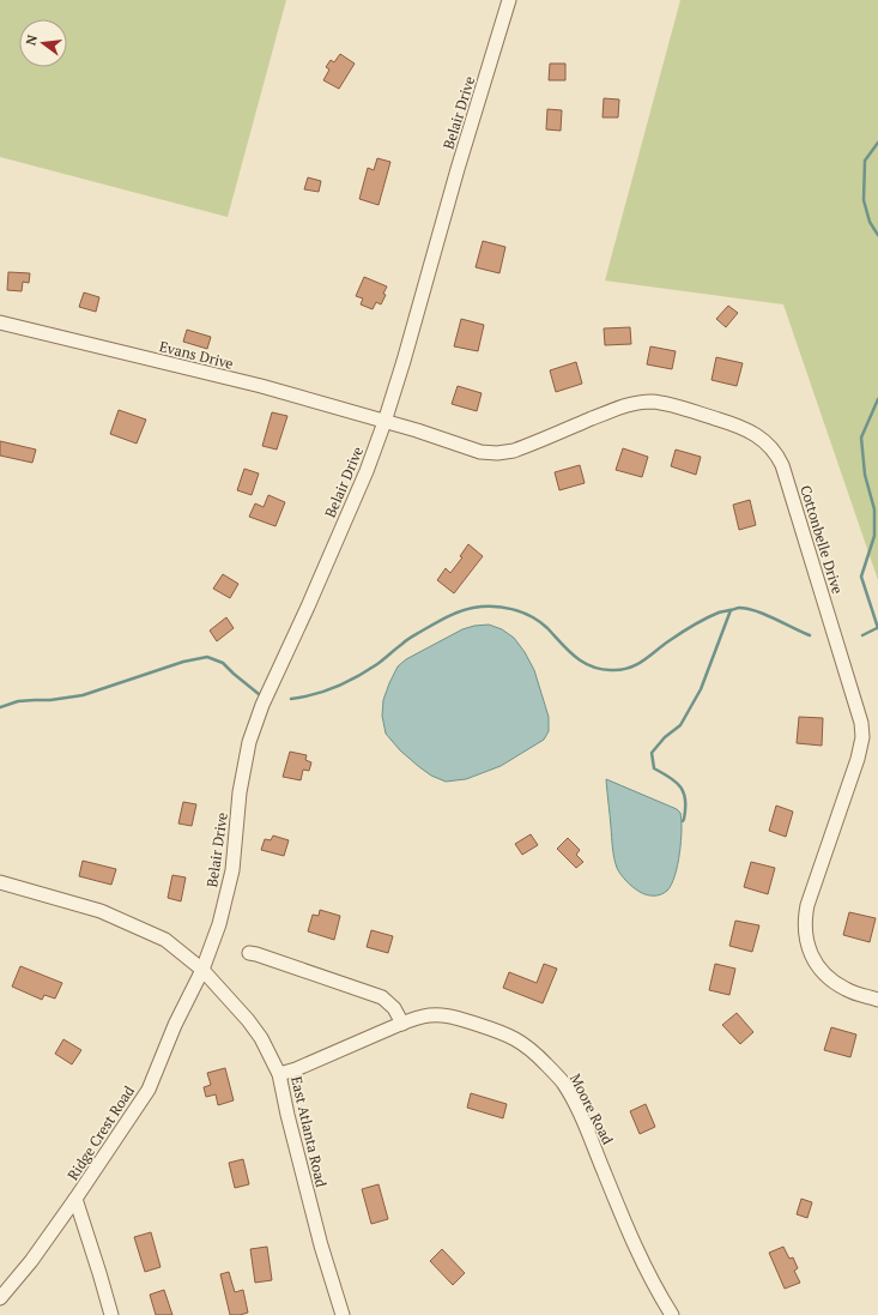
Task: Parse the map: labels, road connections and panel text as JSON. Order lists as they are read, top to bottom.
{
  "streets": {
    "street": [
      "Belair Drive",
      "Evans Drive",
      "Cottonbelle Drive",
      "Moore Road",
      "East Atlanta Road",
      "Ridge Crest Road"
    ]
  },
  "crossings": [
    ["Belair Drive", "Evans Drive"],
    ["Belair Drive", "Cottonbelle Drive"],
    ["Belair Drive", "East Atlanta Road"],
    ["Belair Drive", "Ridge Crest Road"],
    ["Evans Drive", "Cottonbelle Drive"],
    ["Moore Road", "East Atlanta Road"],
    ["East Atlanta Road", "Ridge Crest Road"]
  ],
  "north": "left"
}
